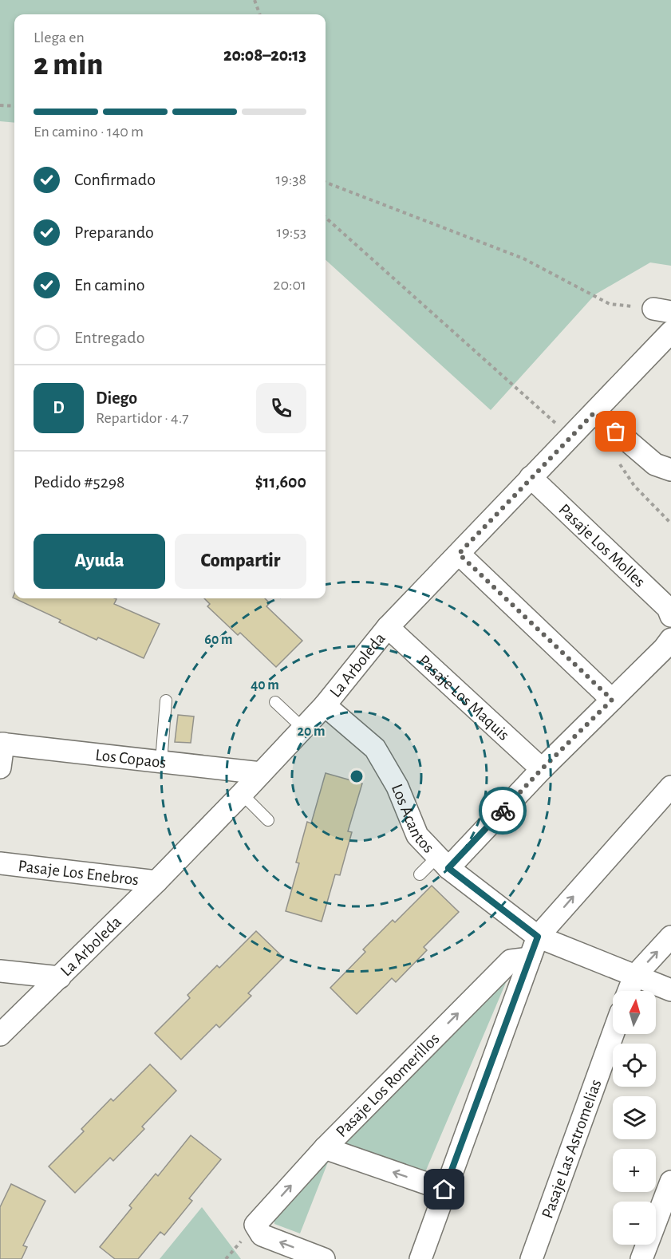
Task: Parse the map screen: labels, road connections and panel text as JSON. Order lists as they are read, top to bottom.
{
  "streets": {
    "street": [
      "Pasaje Los Molles",
      "La Arboleda",
      "Pasaje Los Maquis",
      "Los Copaos",
      "Los Acantos",
      "Pasaje Los Enebros",
      "Pasaje Los Romerillos",
      "Pasaje Las Astromelias"
    ]
  },
  "crossings": [
    ["Pasaje Los Molles", "La Arboleda"],
    ["La Arboleda", "Pasaje Los Maquis"],
    ["La Arboleda", "Los Copaos"],
    ["La Arboleda", "Los Acantos"],
    ["La Arboleda", "Pasaje Los Enebros"]
  ],
  "north": "top",
  "page": {
    "heading": ["2 min", "Llega en", "20:08–20:13"],
    "panel": [
      "Diego",
      "Repartidor · 4.7",
      "Pedido #5298",
      "$11,600"
    ],
    "bar": "En camino · 140 m",
    "list": [
      ["Confirmado", "19:38"],
      ["Preparando", "19:53"],
      ["En camino", "20:01"],
      "Entregado"
    ],
    "round": "D",
    "buttons": ["Ayuda", "Compartir"],
    "map_buttons": ["+", "−"]
  },
  "rings": ["60 m", "40 m", "20 m"]
}
